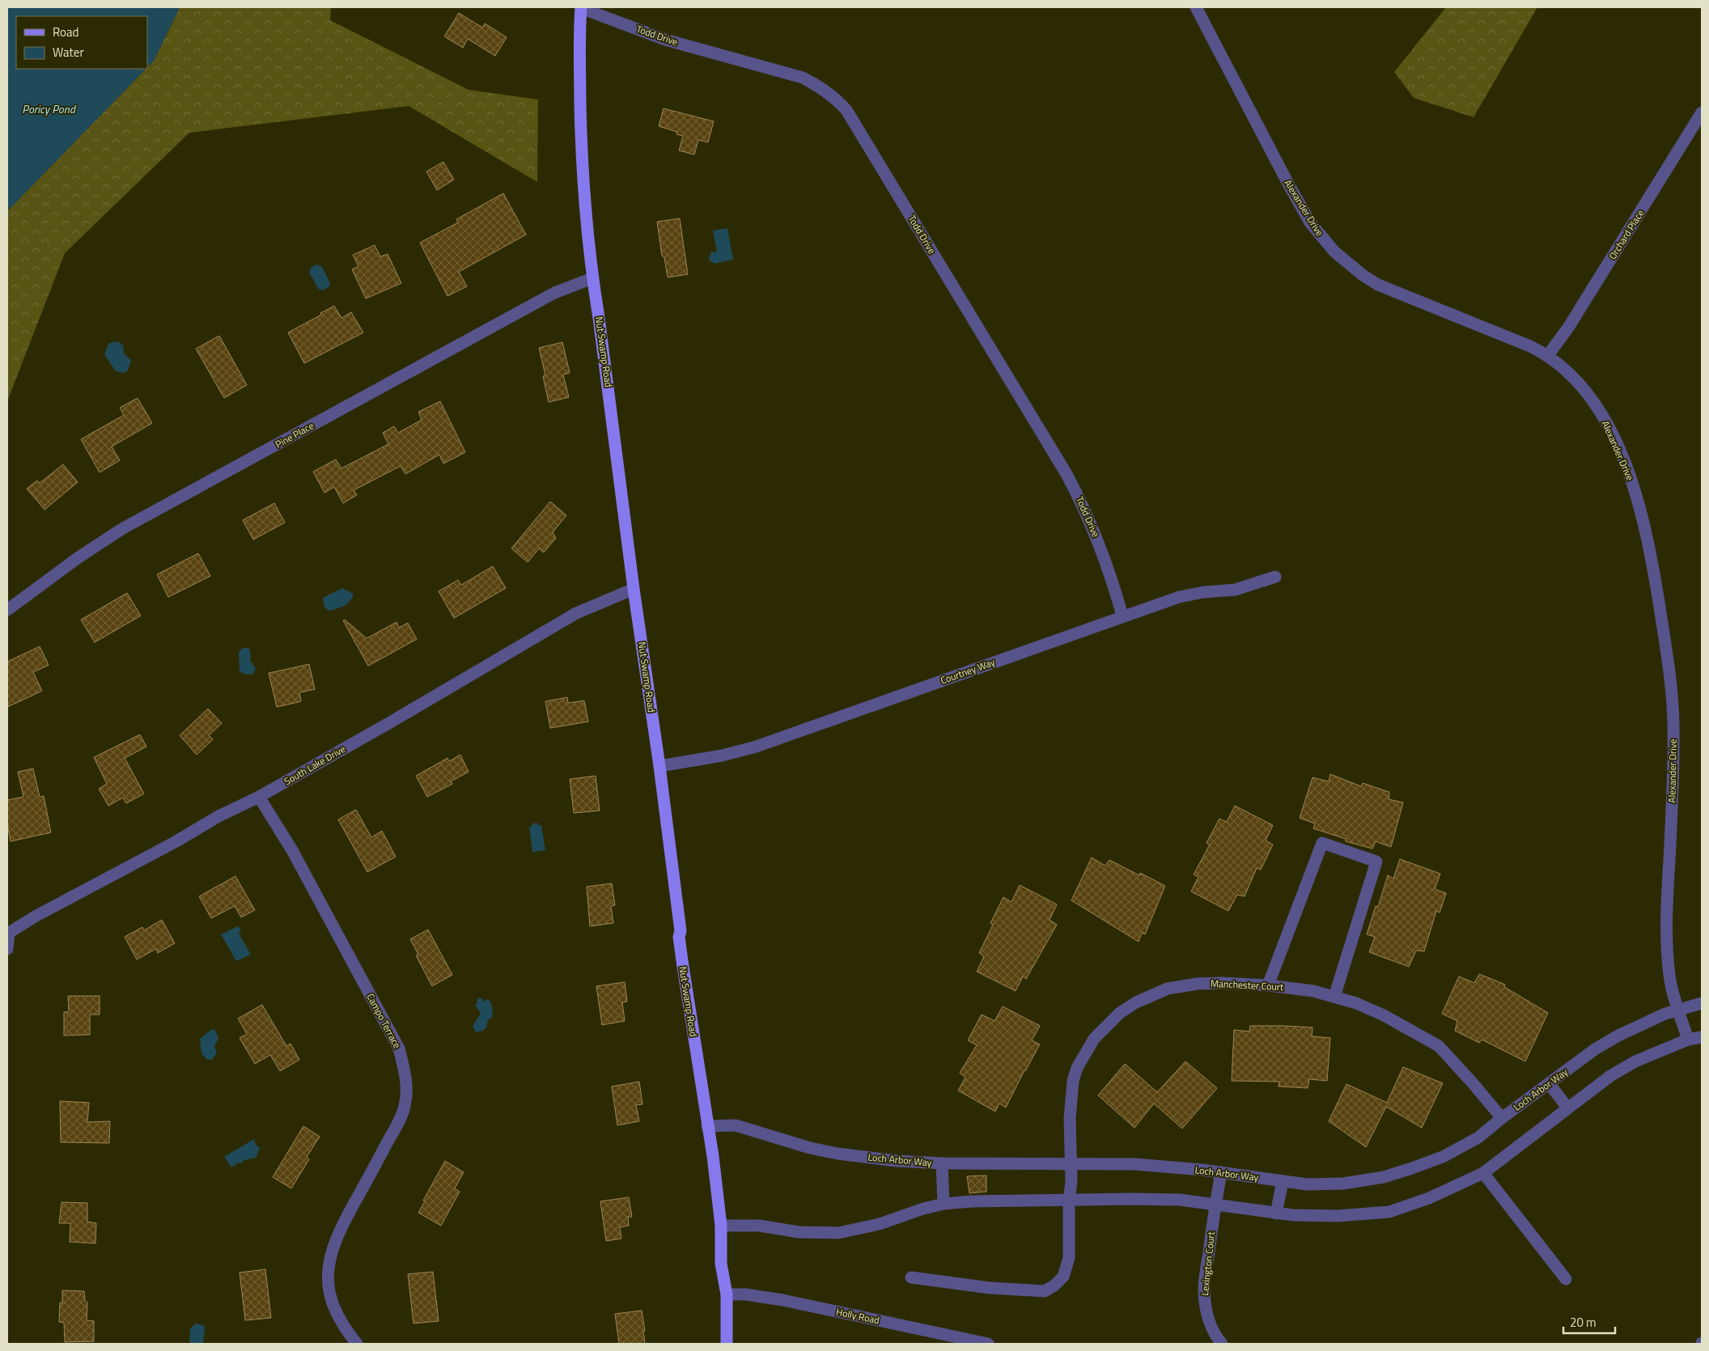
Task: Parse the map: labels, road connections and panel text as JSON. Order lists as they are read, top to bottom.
{
  "streets": {
    "main road": ["Nut Swamp Road"],
    "street": [
      "Todd Drive",
      "Alexander Drive",
      "Orchard Place",
      "Pine Place",
      "Courtney Way",
      "South Lake Drive",
      "Manchester Court",
      "Campo Terrace",
      "Loch Arbor Way",
      "Lexington Court",
      "Holly Road"
    ]
  },
  "crossings": [
    ["Todd Drive", "Nut Swamp Road"],
    ["Todd Drive", "Courtney Way"],
    ["Alexander Drive", "Orchard Place"],
    ["Alexander Drive", "Loch Arbor Way"],
    ["Nut Swamp Road", "Pine Place"],
    ["Nut Swamp Road", "Courtney Way"],
    ["Nut Swamp Road", "South Lake Drive"],
    ["Nut Swamp Road", "Loch Arbor Way"],
    ["Nut Swamp Road", "Holly Road"],
    ["South Lake Drive", "Campo Terrace"],
    ["Manchester Court", "Loch Arbor Way"],
    ["Loch Arbor Way", "Lexington Court"]
  ],
  "water": ["Poricy Pond"],
  "legend": ["Road", "Water"],
  "scale_bar": "20 m"
}
